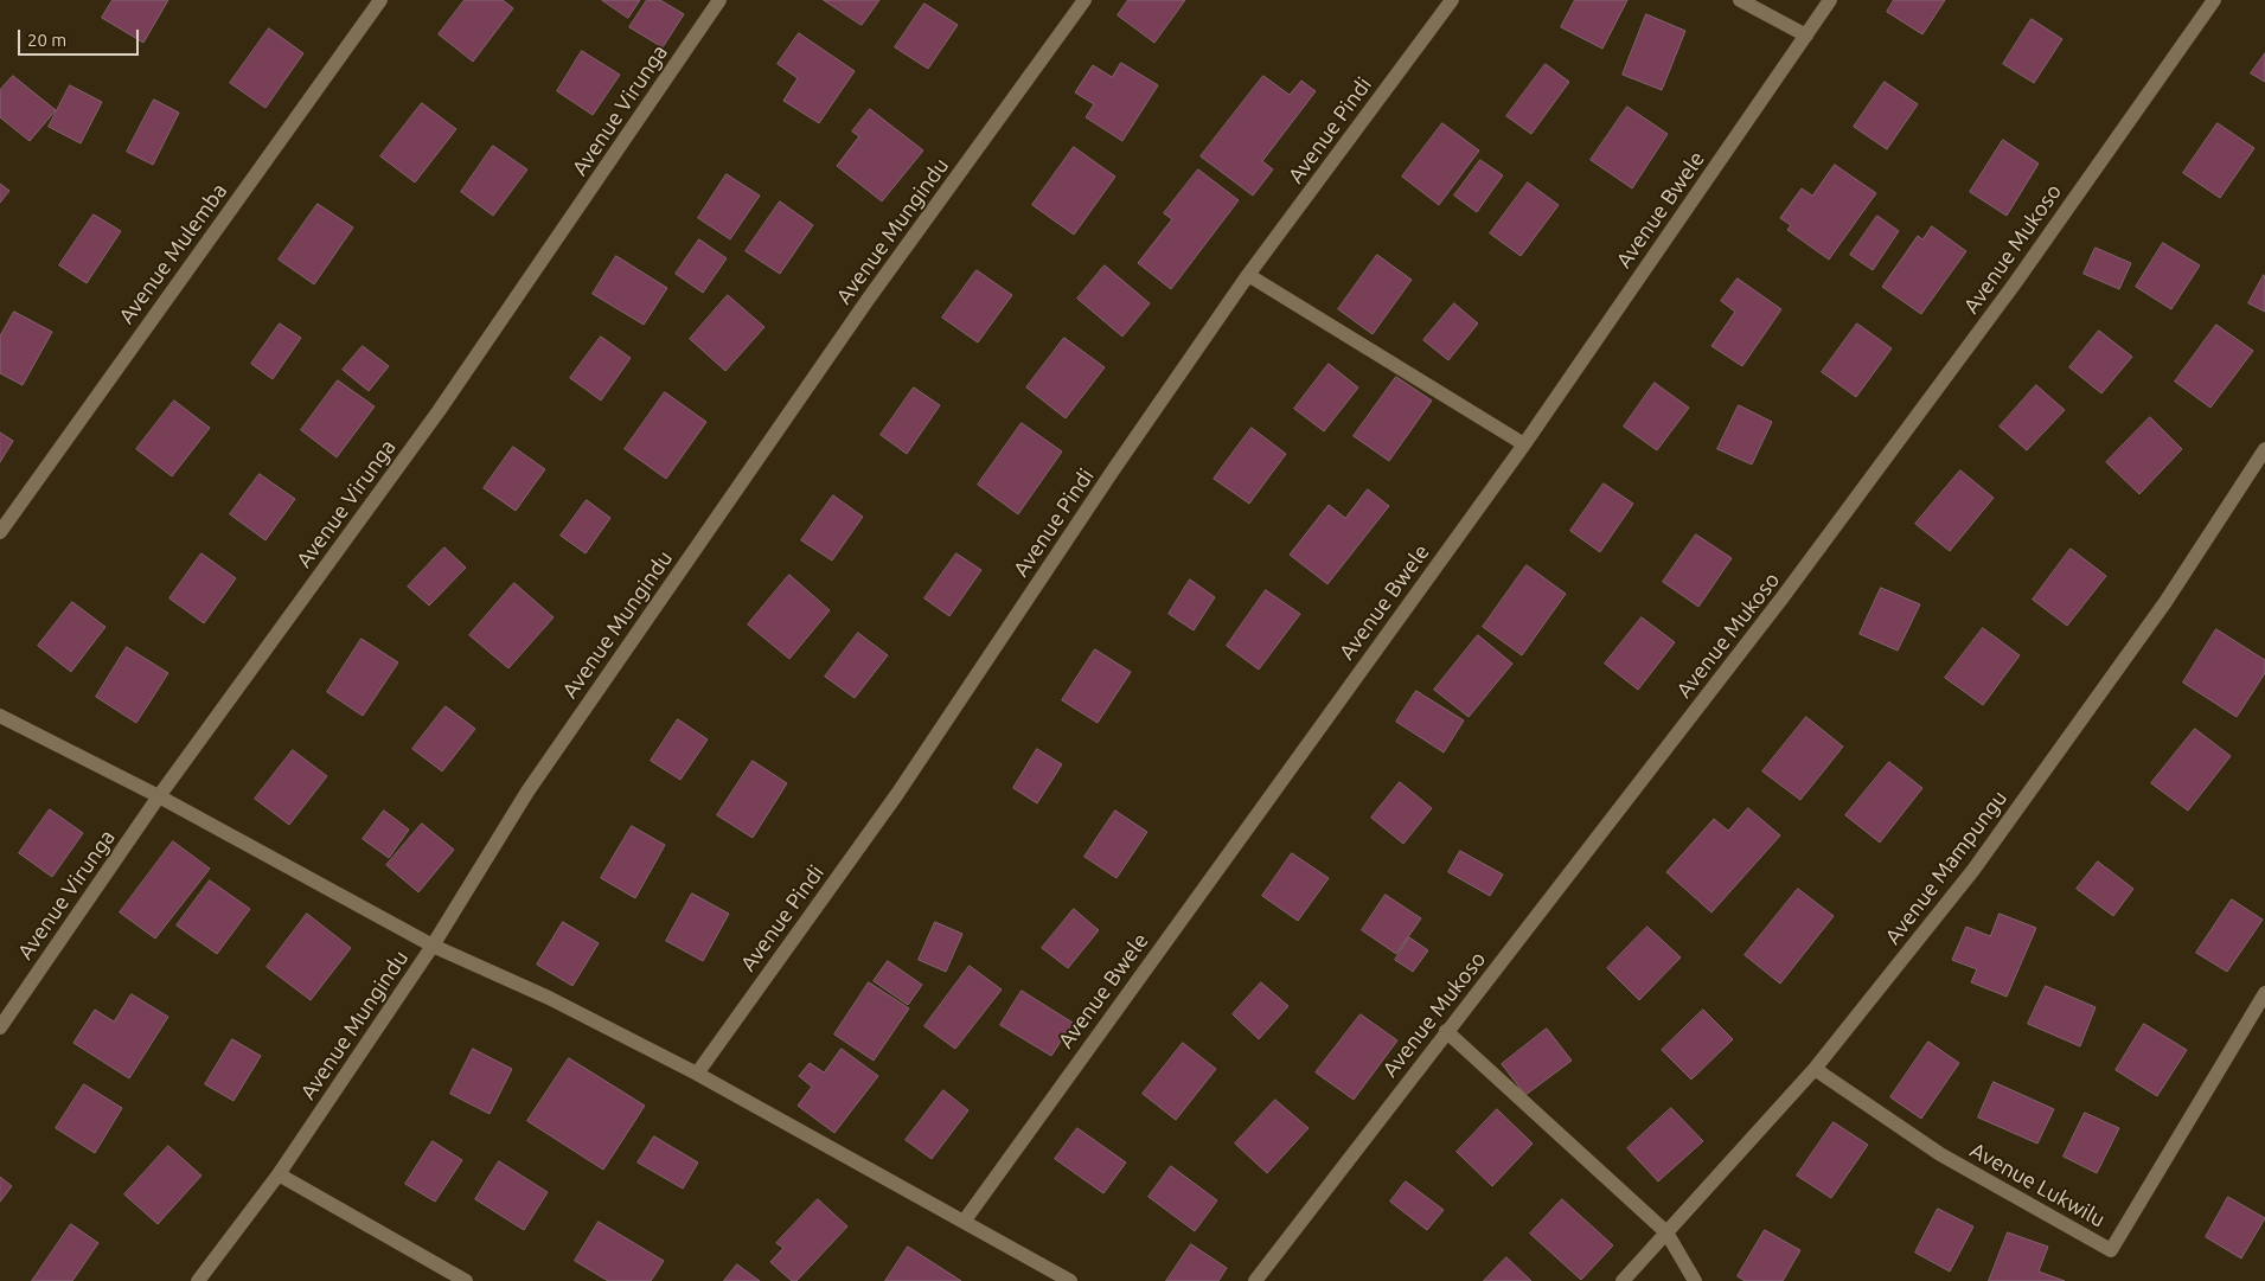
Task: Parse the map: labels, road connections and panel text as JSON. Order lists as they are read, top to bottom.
{
  "streets": {
    "street": [
      "Avenue Virunga",
      "Avenue Pindi",
      "Avenue Bwele",
      "Avenue Mungindu",
      "Avenue Mukoso",
      "Avenue Mulemba",
      "Avenue Mampungu",
      "Avenue Lukwilu"
    ]
  },
  "crossings": [
    ["Avenue Mampungu", "Avenue Lukwilu"]
  ],
  "scale_bar": "20 m"
}
